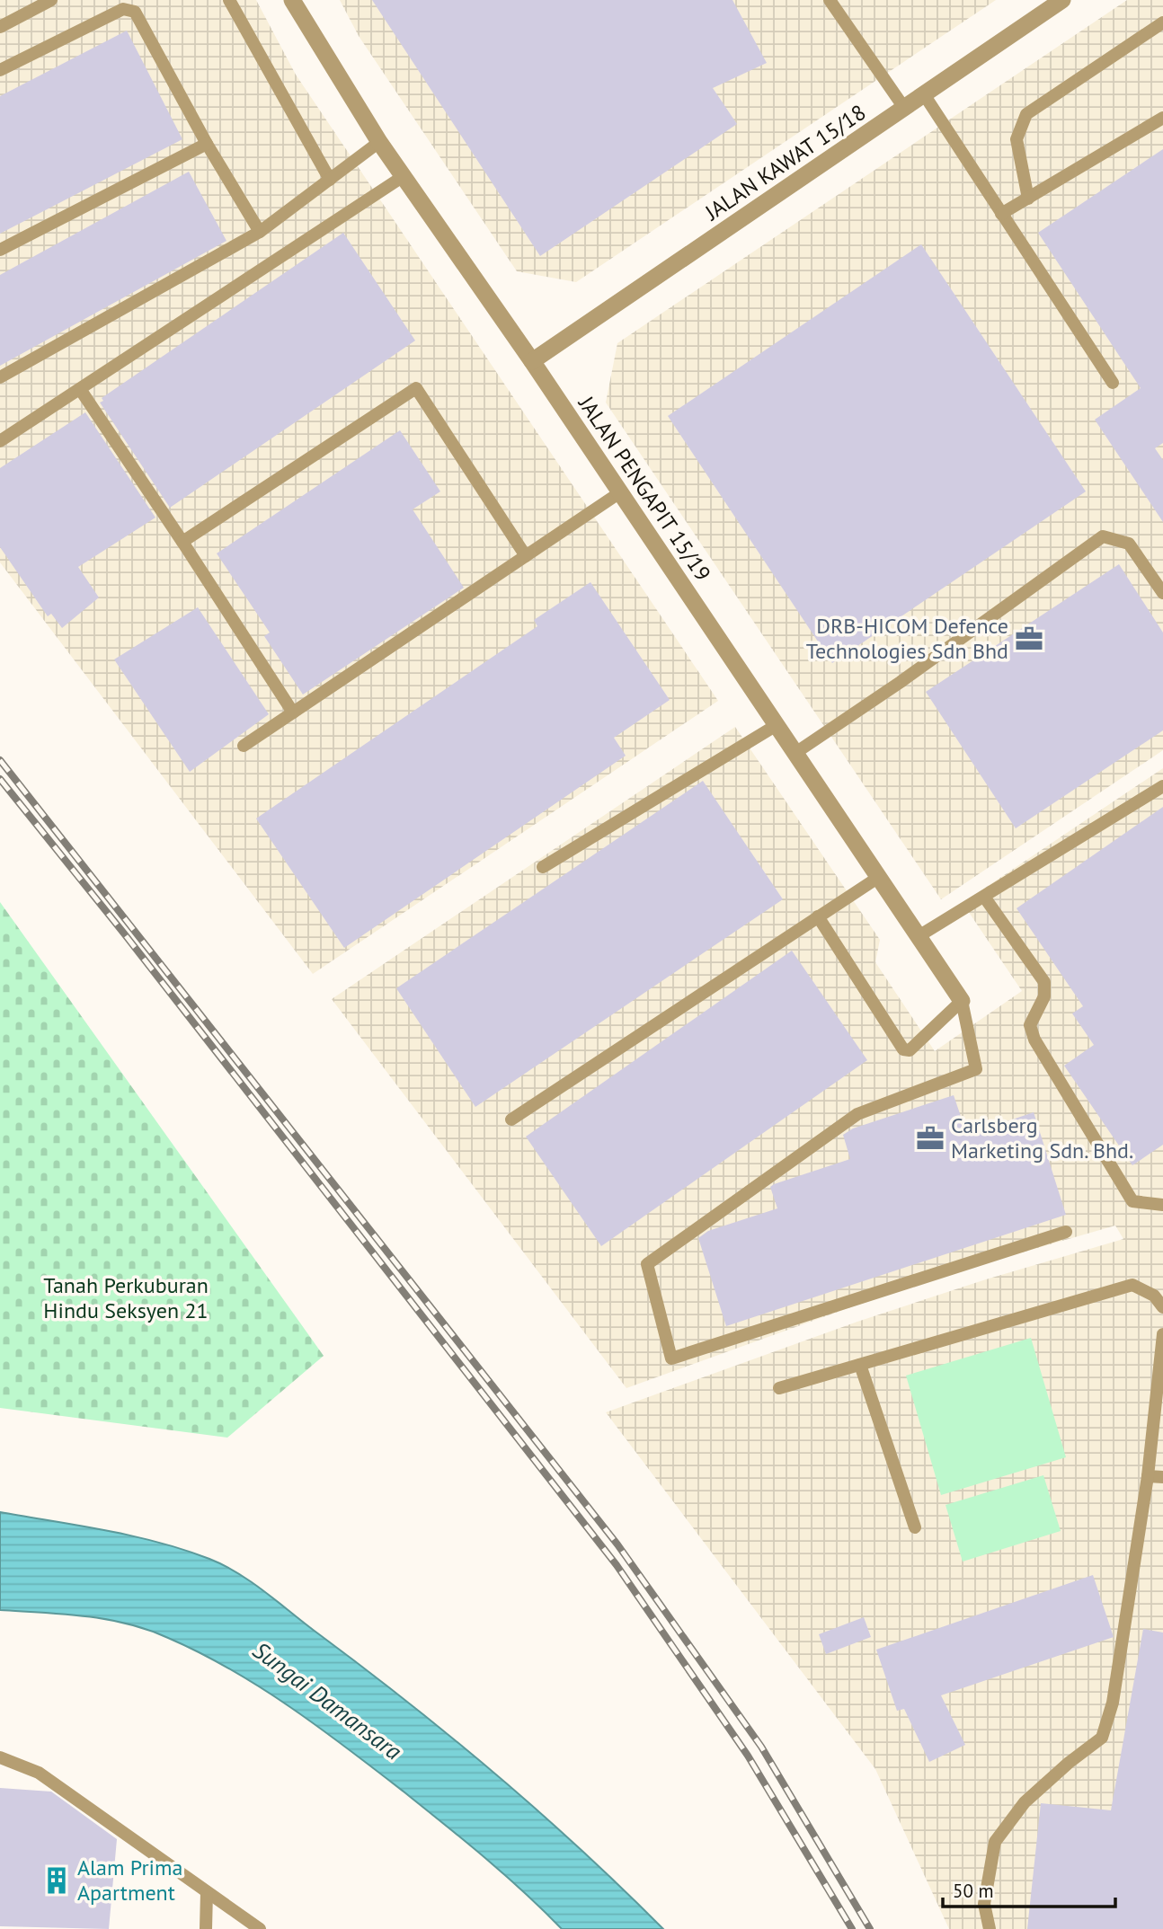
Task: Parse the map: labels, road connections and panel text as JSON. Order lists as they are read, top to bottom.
{
  "streets": {
    "street": ["JALAN KAWAT 15/18", "JALAN PENGAPIT 15/19"]
  },
  "crossings": [
    ["JALAN KAWAT 15/18", "JALAN PENGAPIT 15/19"]
  ],
  "water": ["Sungai Damansara"],
  "parks": ["Tanah Perkuburan Hindu Seksyen 21"],
  "places": {
    "office": ["DRB-HICOM Defence Technologies Sdn Bhd", "Carlsberg Marketing Sdn. Bhd."],
    "building": ["Alam Prima Apartment"]
  },
  "scale_bar": "50 m"
}
